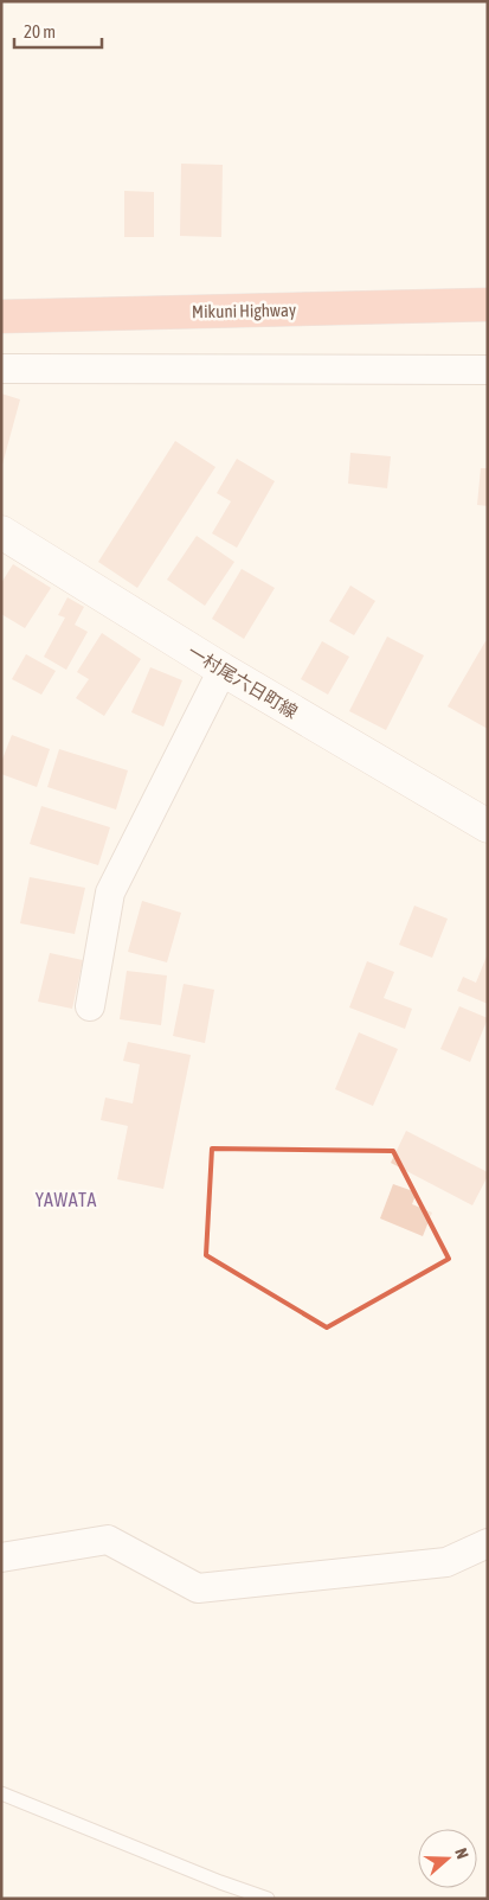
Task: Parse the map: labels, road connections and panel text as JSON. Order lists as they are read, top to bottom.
{
  "streets": {
    "highway": ["Mikuni Highway"],
    "main road": ["一村尾六日町線"]
  },
  "districts": ["YAWATA"],
  "scale_bar": "20 m",
  "north": "right"
}
